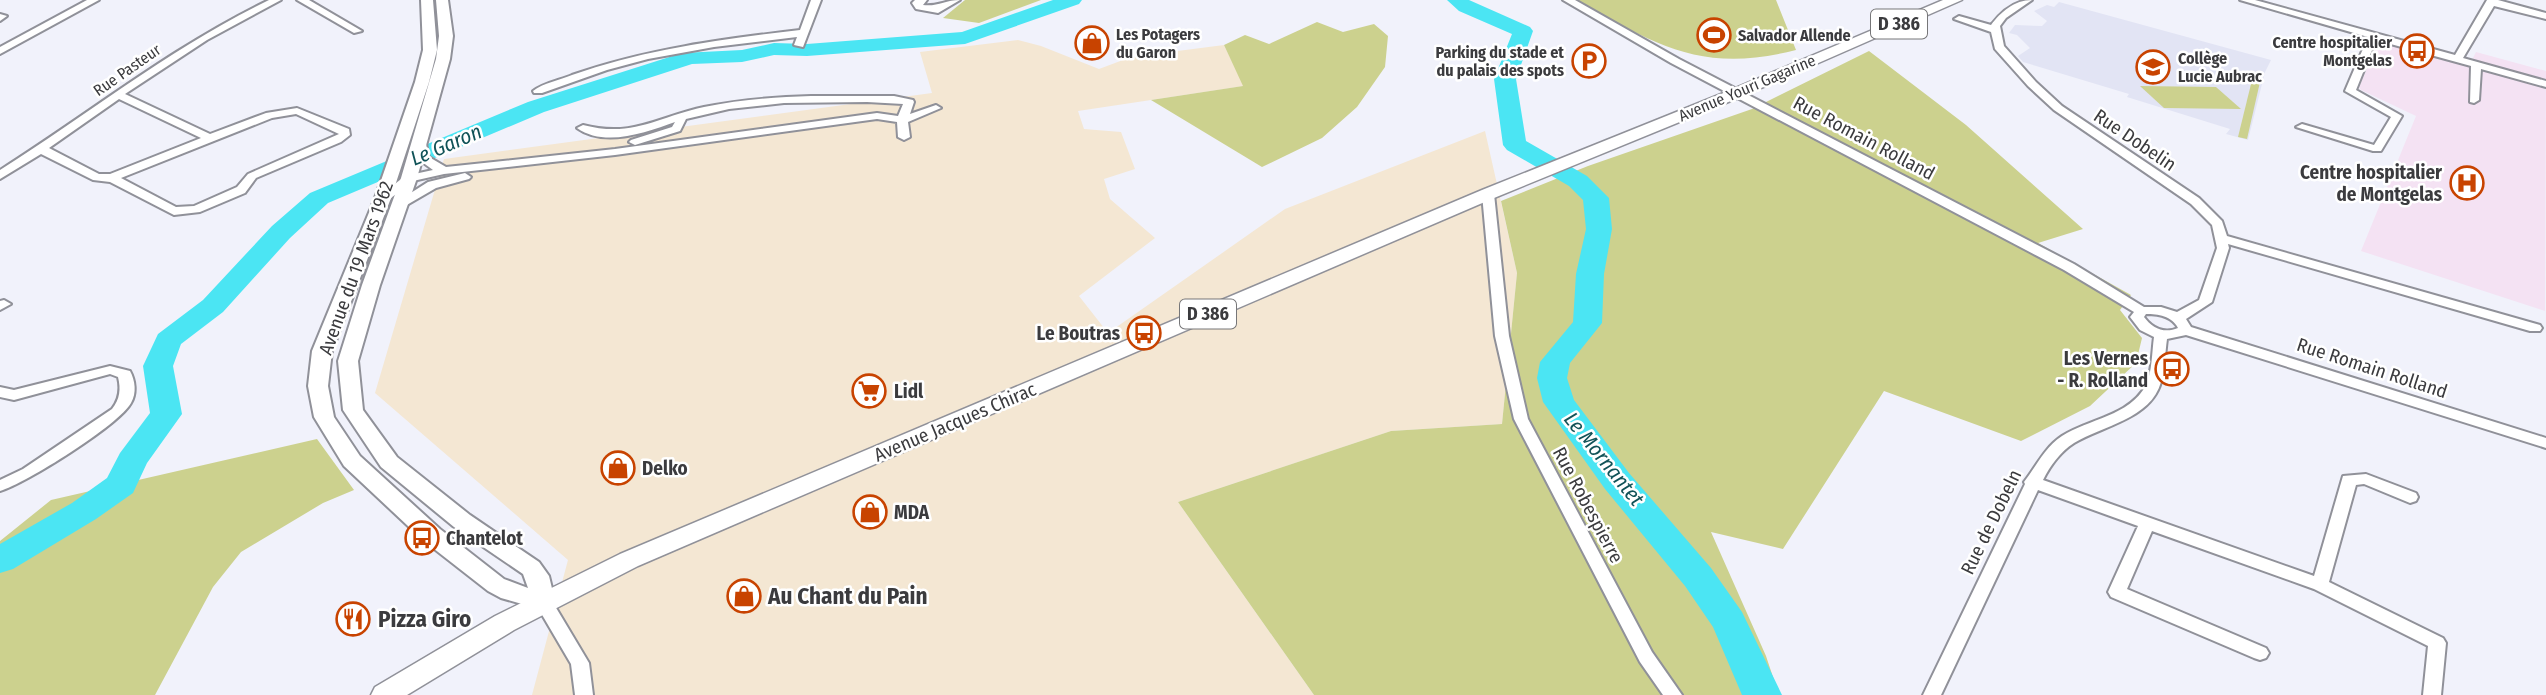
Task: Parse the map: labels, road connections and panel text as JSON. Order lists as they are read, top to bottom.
{
  "streets": {
    "main road": [
      "D 386",
      "Avenue Youri Gagarine",
      "Avenue du 19 Mars 1962",
      "Avenue Jacques Chirac"
    ],
    "street": [
      "Rue Pasteur",
      "Rue Romain Rolland",
      "Rue Dobelin",
      "Rue Robespierre",
      "Rue de Dobeln"
    ]
  },
  "crossings": [
    ["Avenue Youri Gagarine", "Rue Romain Rolland"],
    ["Avenue Youri Gagarine", "Avenue Jacques Chirac"],
    ["Avenue du 19 Mars 1962", "Avenue Jacques Chirac"],
    ["Avenue Jacques Chirac", "Rue Robespierre"]
  ],
  "water": ["Le Garon", "Le Mornantet"],
  "places": {
    "sports": ["Salvador Allende"],
    "shop": [
      "Les Potagers du Garon",
      "Delko",
      "MDA",
      "Au Chant du Pain"
    ],
    "bus stop": [
      "Centre hospitalier Montgelas",
      "Le Boutras",
      "Les Vernes - R. Rolland",
      "Chantelot"
    ],
    "parking": ["Parking du stade et du palais des spots"],
    "school or university": ["Collège Lucie Aubrac"],
    "hospital": ["Centre hospitalier de Montgelas"],
    "supermarket": ["Lidl"],
    "restaurant": ["Pizza Giro"]
  }
}
